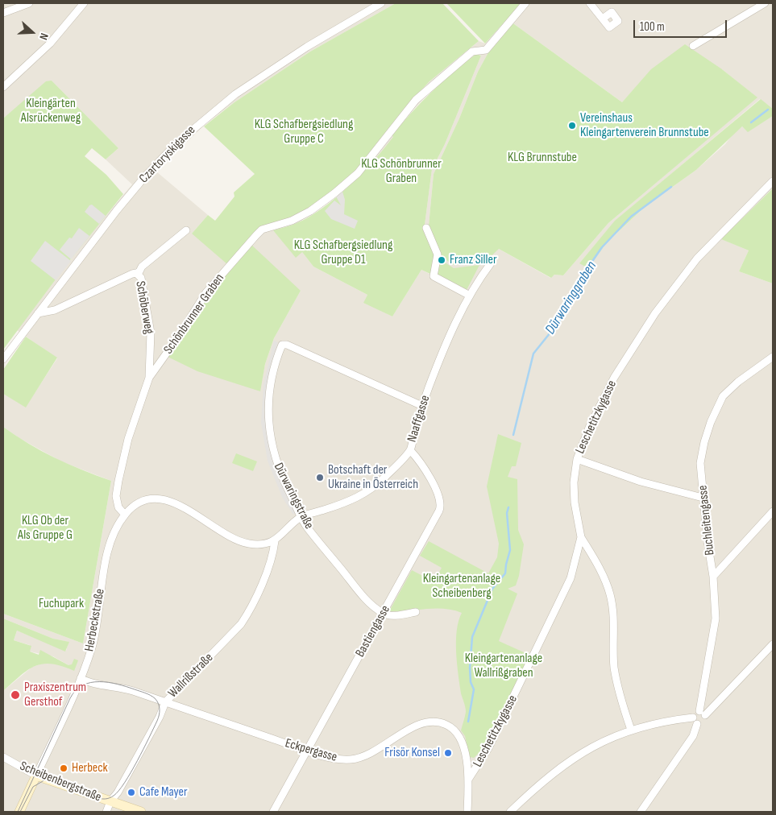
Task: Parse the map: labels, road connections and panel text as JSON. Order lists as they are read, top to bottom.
{
  "streets": {
    "street": [
      "Czartoryskigasse",
      "Schöberweg",
      "Schönbrunner Graben",
      "Leschetitzkygasse",
      "Naaffgasse",
      "Dürwaringstraße",
      "Buchleitengasse",
      "Herbeckstraße",
      "Bastiengasse",
      "Wallrißstraße",
      "Eckpergasse",
      "Scheibenbergstraße"
    ]
  },
  "crossings": [
    ["Czartoryskigasse", "Schöberweg"],
    ["Schöberweg", "Schönbrunner Graben"],
    ["Schönbrunner Graben", "Herbeckstraße"],
    ["Leschetitzkygasse", "Eckpergasse"],
    ["Naaffgasse", "Dürwaringstraße"],
    ["Naaffgasse", "Bastiengasse"],
    ["Naaffgasse", "Wallrißstraße"],
    ["Dürwaringstraße", "Bastiengasse"],
    ["Herbeckstraße", "Eckpergasse"],
    ["Herbeckstraße", "Scheibenbergstraße"],
    ["Bastiengasse", "Eckpergasse"],
    ["Wallrißstraße", "Eckpergasse"],
    ["Wallrißstraße", "Scheibenbergstraße"]
  ],
  "water": ["Dürwaringgraben"],
  "parks": [
    "Kleingärten Alsrückenweg",
    "KLG Schafbergsiedlung Gruppe C",
    "KLG Brunnstube",
    "KLG Schönbrunner Graben",
    "KLG Schafbergsiedlung Gruppe D1",
    "KLG Ob der Als Gruppe G",
    "Kleingartenanlage Scheibenberg",
    "Fuchupark",
    "Kleingartenanlage Wallrißgraben"
  ],
  "places": [
    "Vereinshaus Kleingartenverein Brunnstube",
    "Franz Siller",
    "Botschaft der Ukraine in Österreich",
    "Praxiszentrum Gersthof",
    "Frisör Konsel",
    "Herbeck",
    "Cafe Mayer"
  ],
  "scale_bar": "100 m",
  "north": "right"
}
